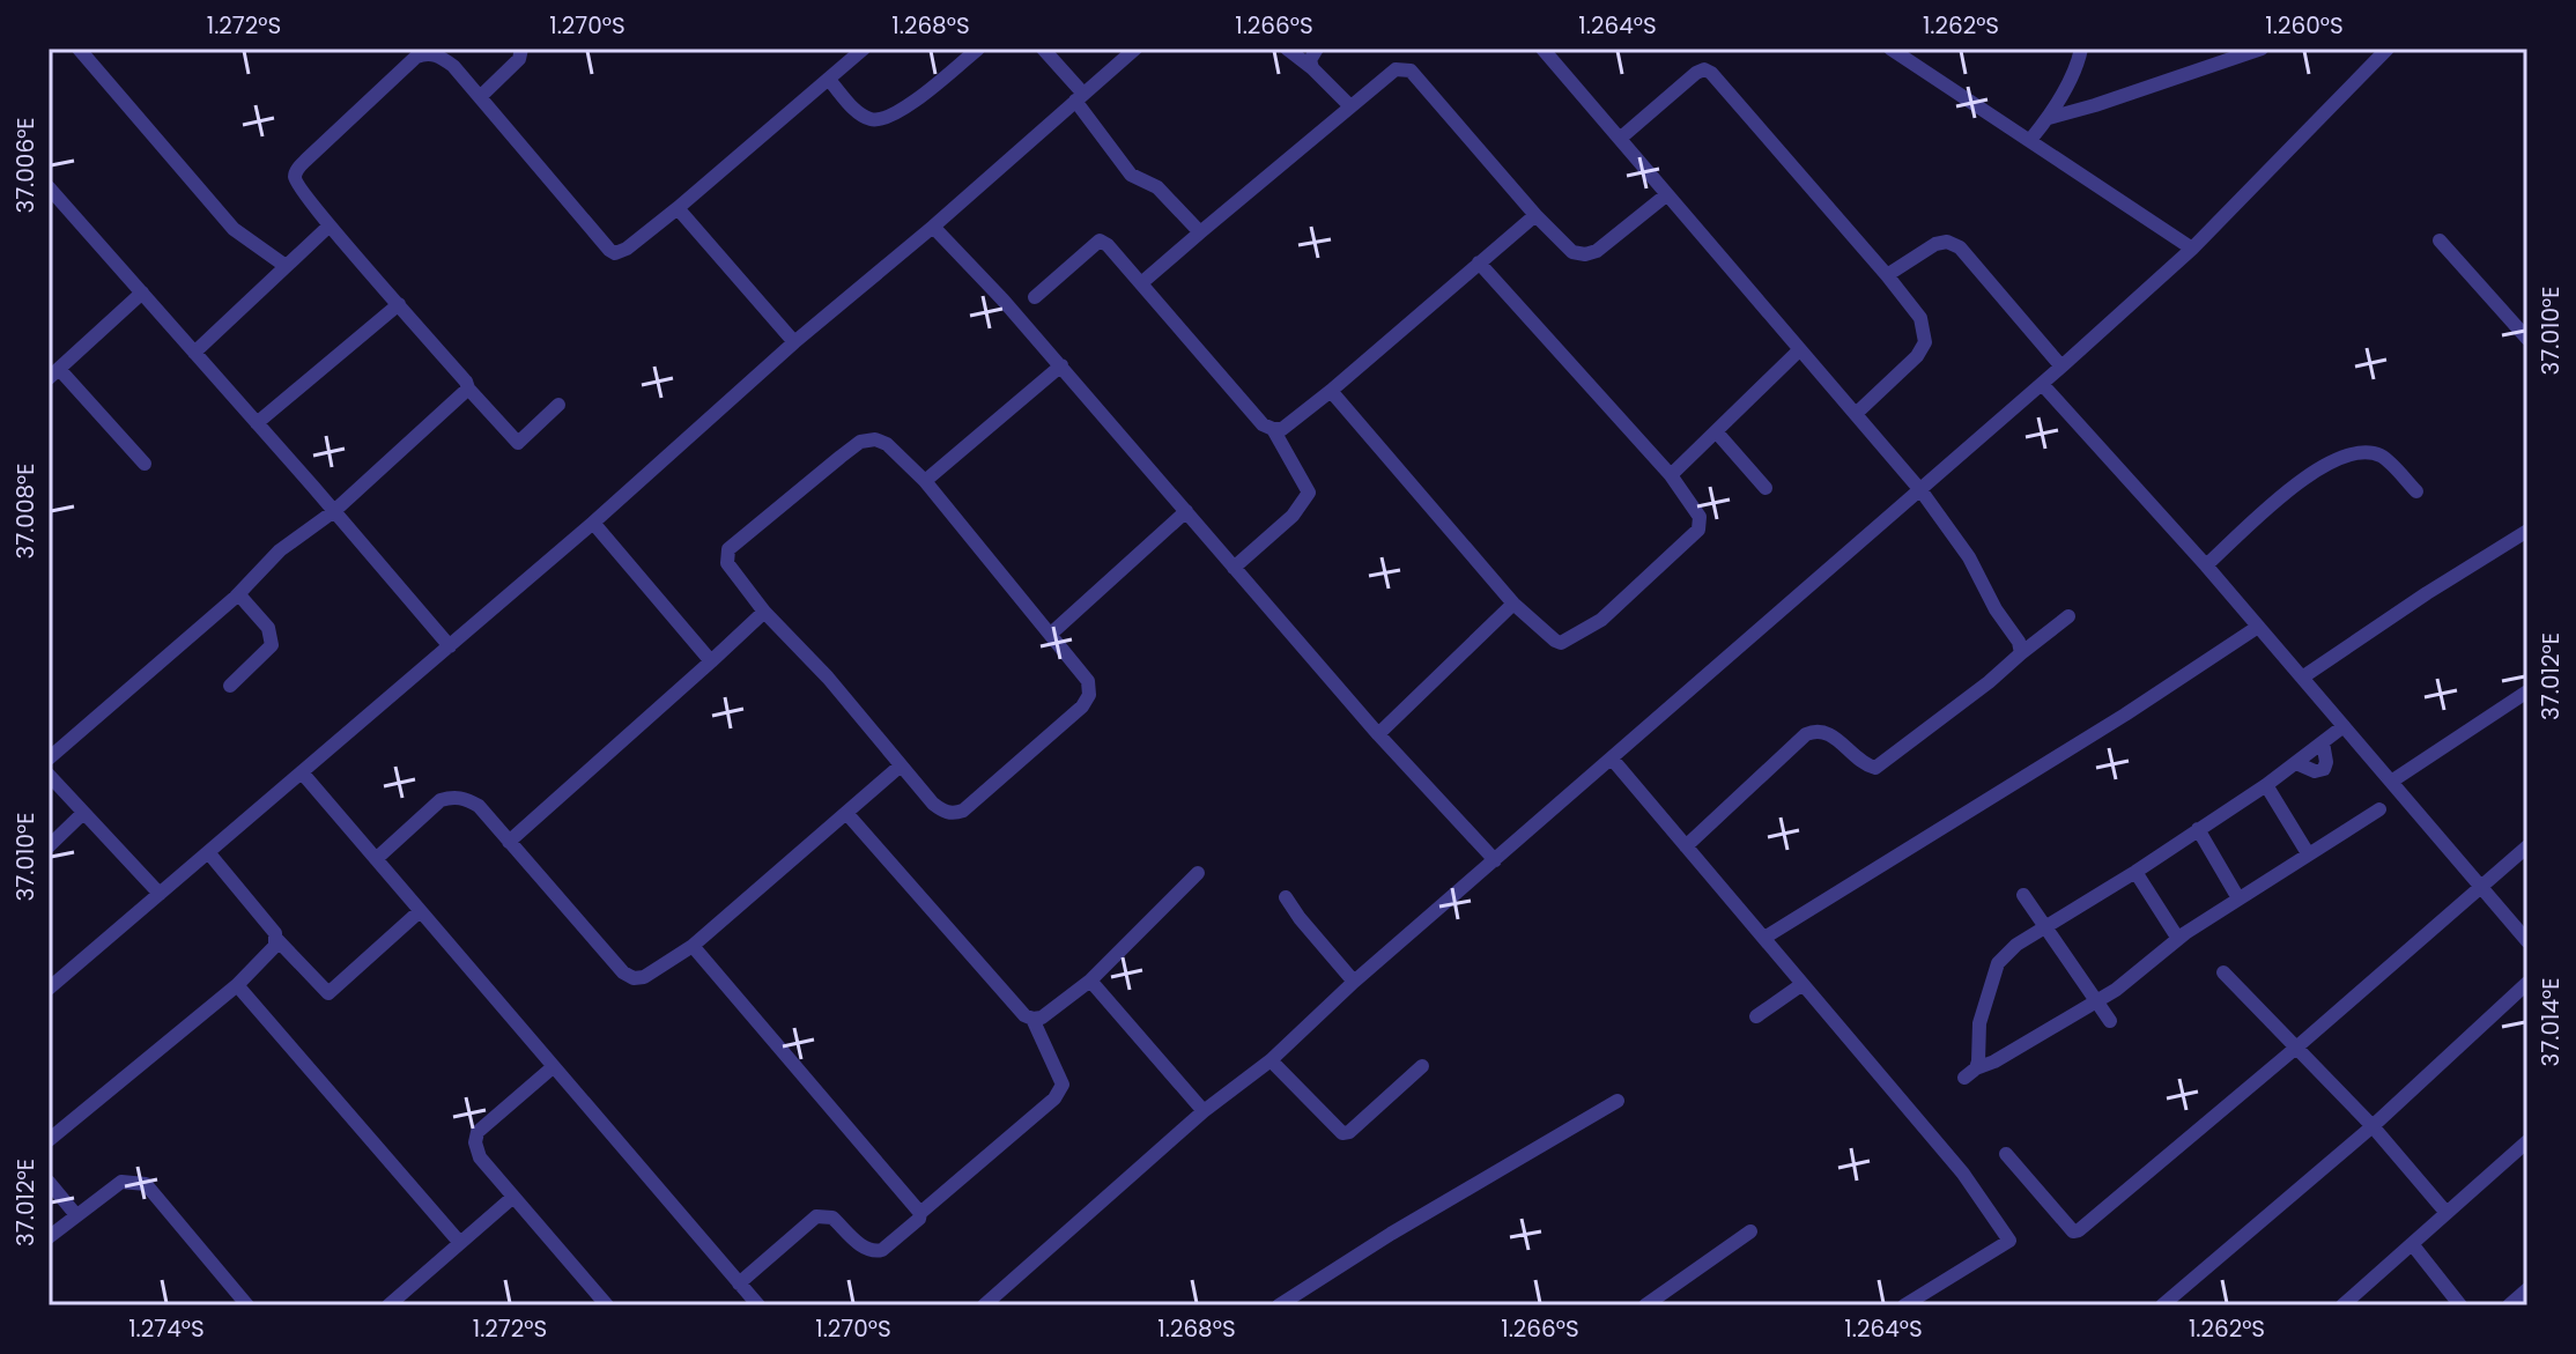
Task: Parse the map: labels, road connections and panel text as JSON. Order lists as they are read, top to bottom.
{
  "coordinates": [
    "1.272°S",
    "1.270°S",
    "1.268°S",
    "1.266°S",
    "1.264°S",
    "1.262°S",
    "1.260°S",
    "37.006°E",
    "37.010°E",
    "37.008°E",
    "37.012°E",
    "37.014°E",
    "1.274°S"
  ]
}
